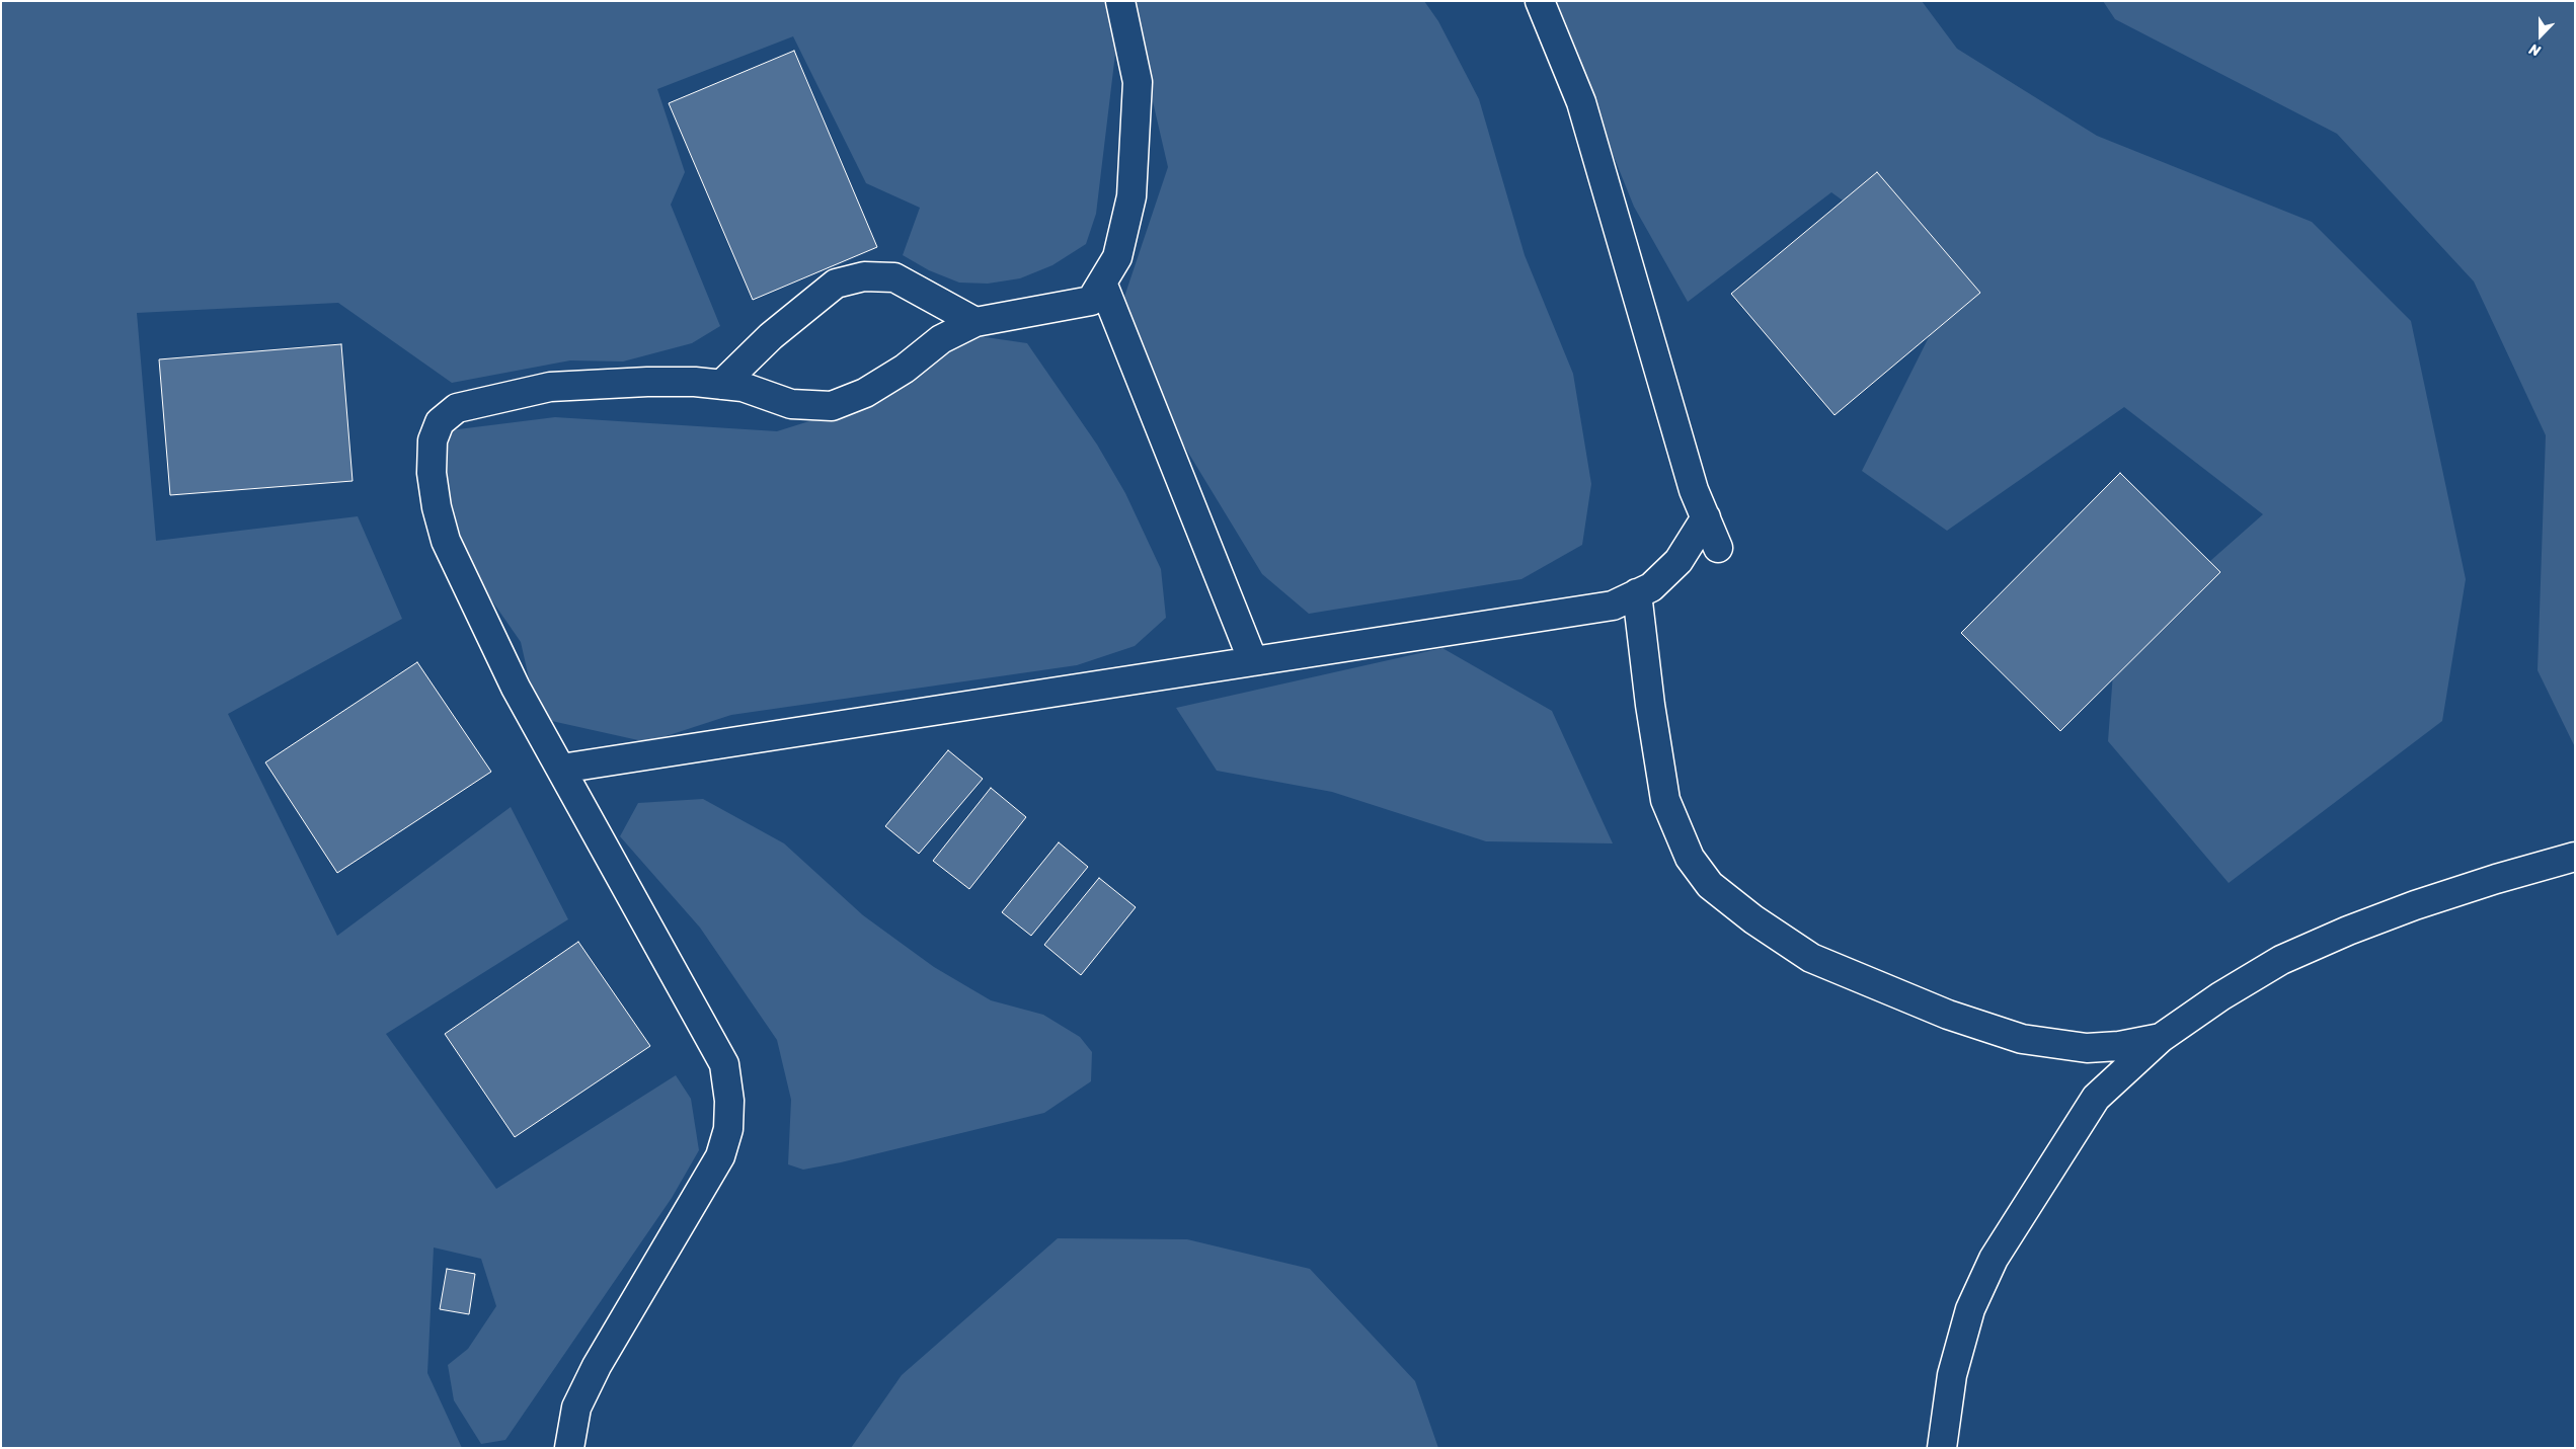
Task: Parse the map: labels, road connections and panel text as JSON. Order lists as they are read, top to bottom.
{
  "north": "bottom"
}
